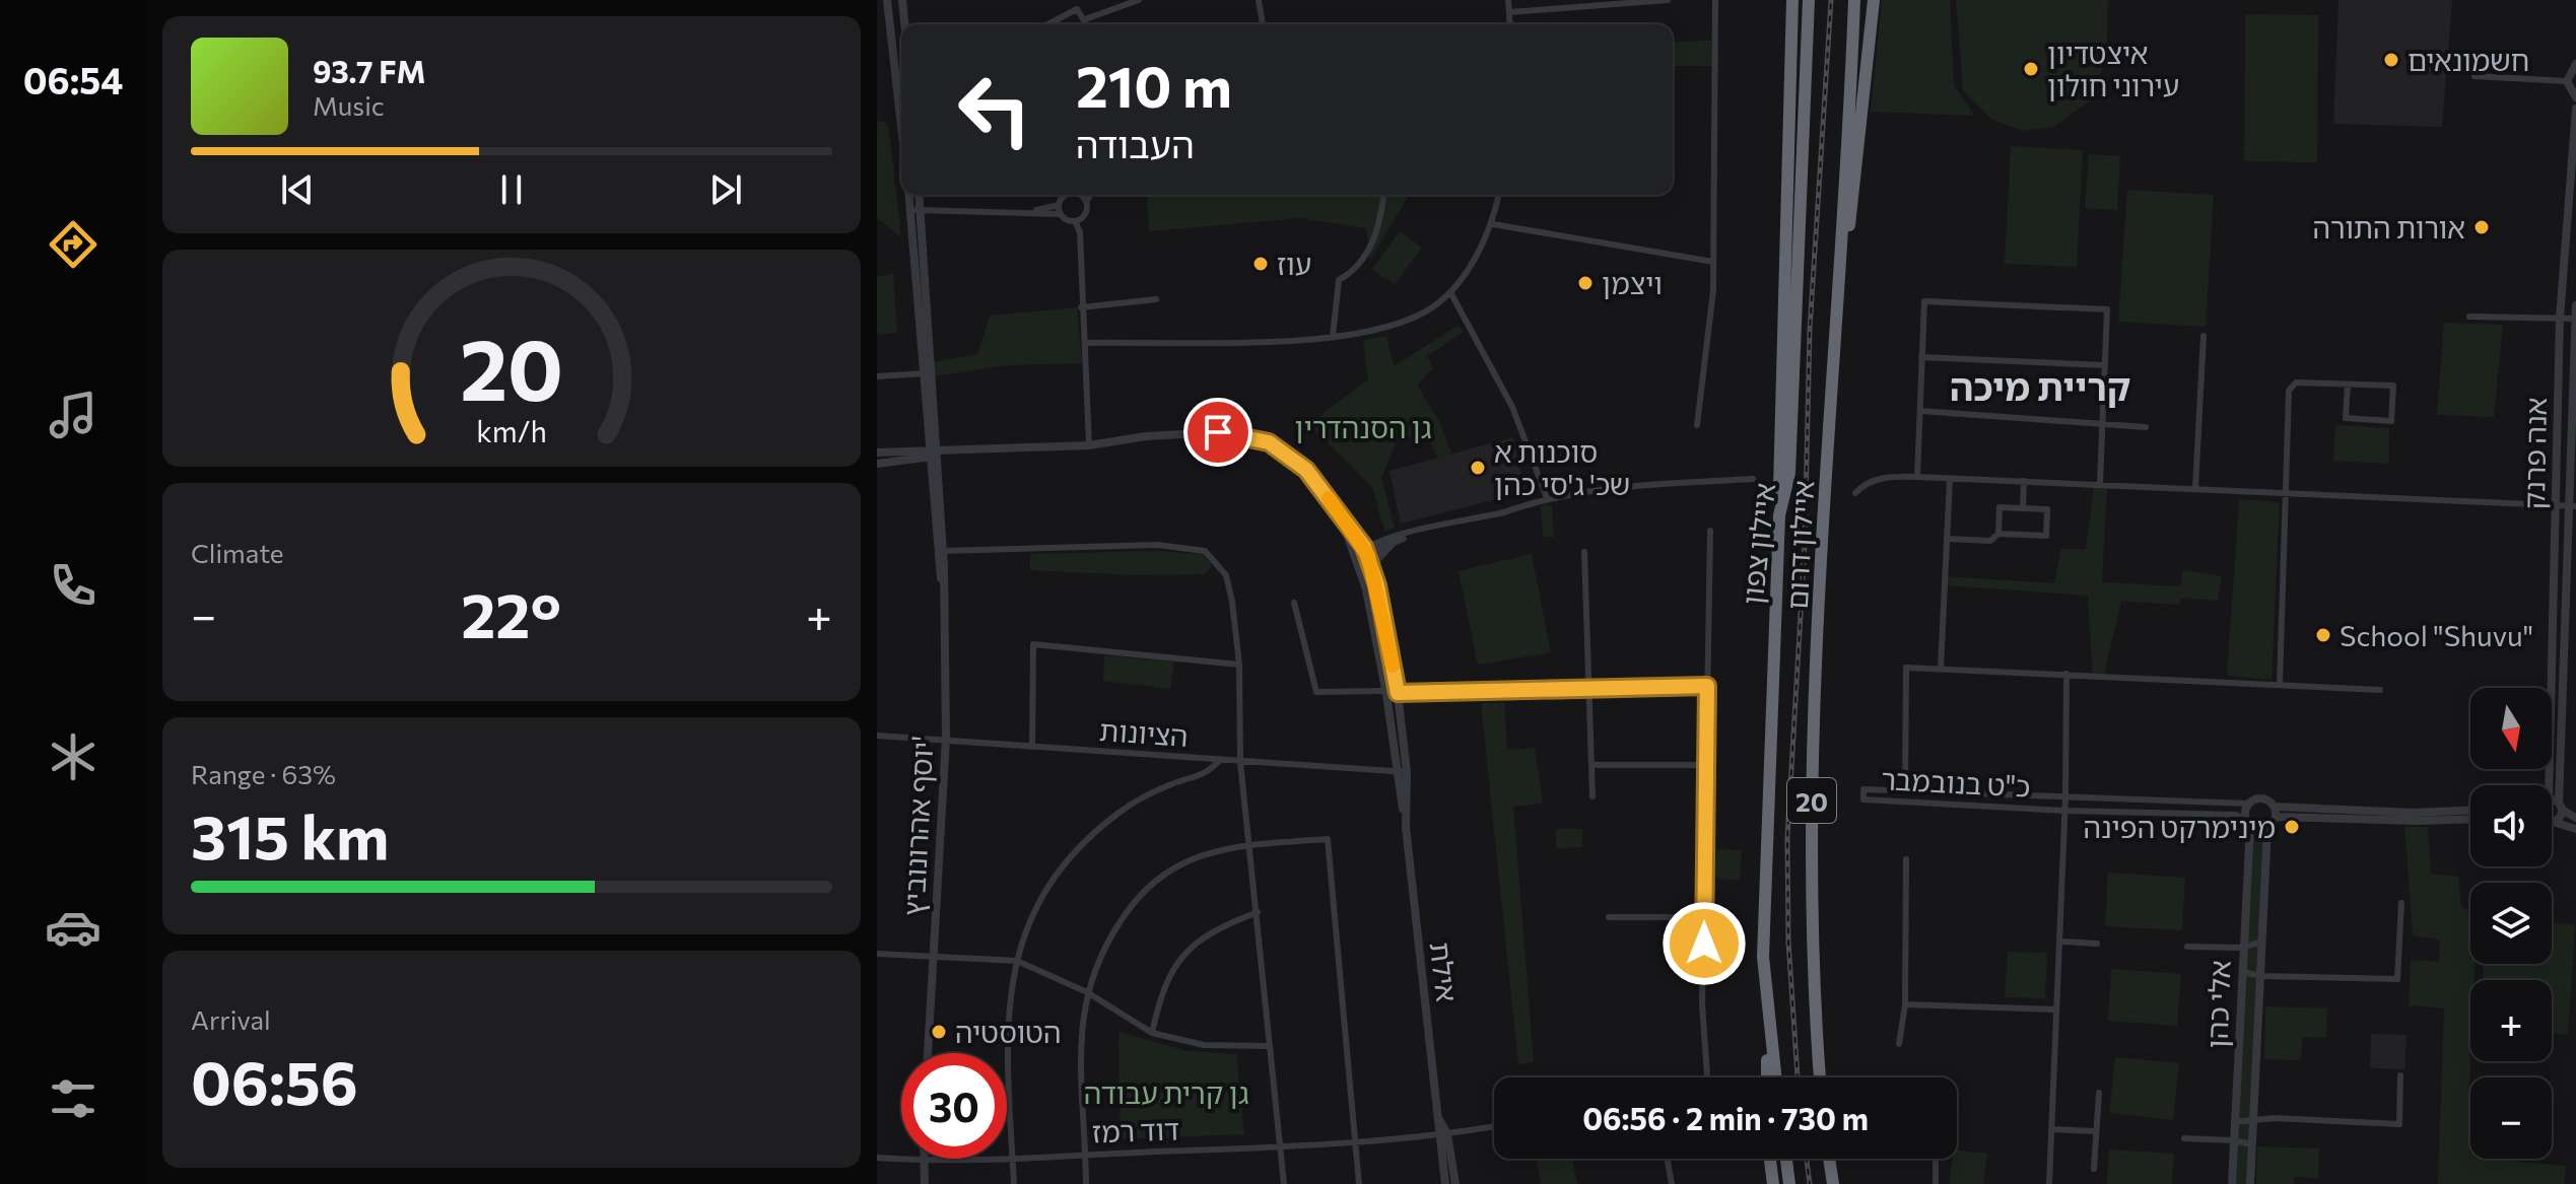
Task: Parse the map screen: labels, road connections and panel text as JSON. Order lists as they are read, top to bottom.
{
  "streets": {
    "highway": ["איילון צפון", "איילון דרום", "20"],
    "street": [
      "אנה פרנק",
      "הציונות",
      "כ\"ט בנובמבר",
      "יוסף אהרונוביץ'",
      "אילת",
      "אלי כהן",
      "דוד רמז"
    ]
  },
  "crossings": [
    ["הציונות", "יוסף אהרונוביץ'"],
    ["הציונות", "אילת"],
    ["כ\"ט בנובמבר", "אלי כהן"],
    ["אילת", "דוד רמז"]
  ],
  "districts": ["קריית מיכה"],
  "parks": ["גן הסנהדרין", "גן קרית עבודה"],
  "places": [
    "חשמונאים",
    "איצטדיון עירוני חולון",
    "אורות התורה",
    "עוז",
    "ויצמן",
    "סוכנות א שכ' ג'סי כהן",
    "School \"Shuvu\"",
    "מינימרקט הפינה",
    "הטוסטיה"
  ],
  "north": "bottom",
  "page": {
    "tabs": "06:54",
    "turn": ["210 m", "העבודה"],
    "song": ["93.7 FM", "Music"],
    "tile": [
      "Climate",
      ["Range · 63%", "315 km"],
      ["Arrival", "06:56"]
    ],
    "heat": ["−", "22°", "+"],
    "map_buttons": ["+", "−"],
    "limit": "30",
    "trip": "06:56 · 2 min · 730 m",
    "gauge": ["20", "km/h"]
  }
}
